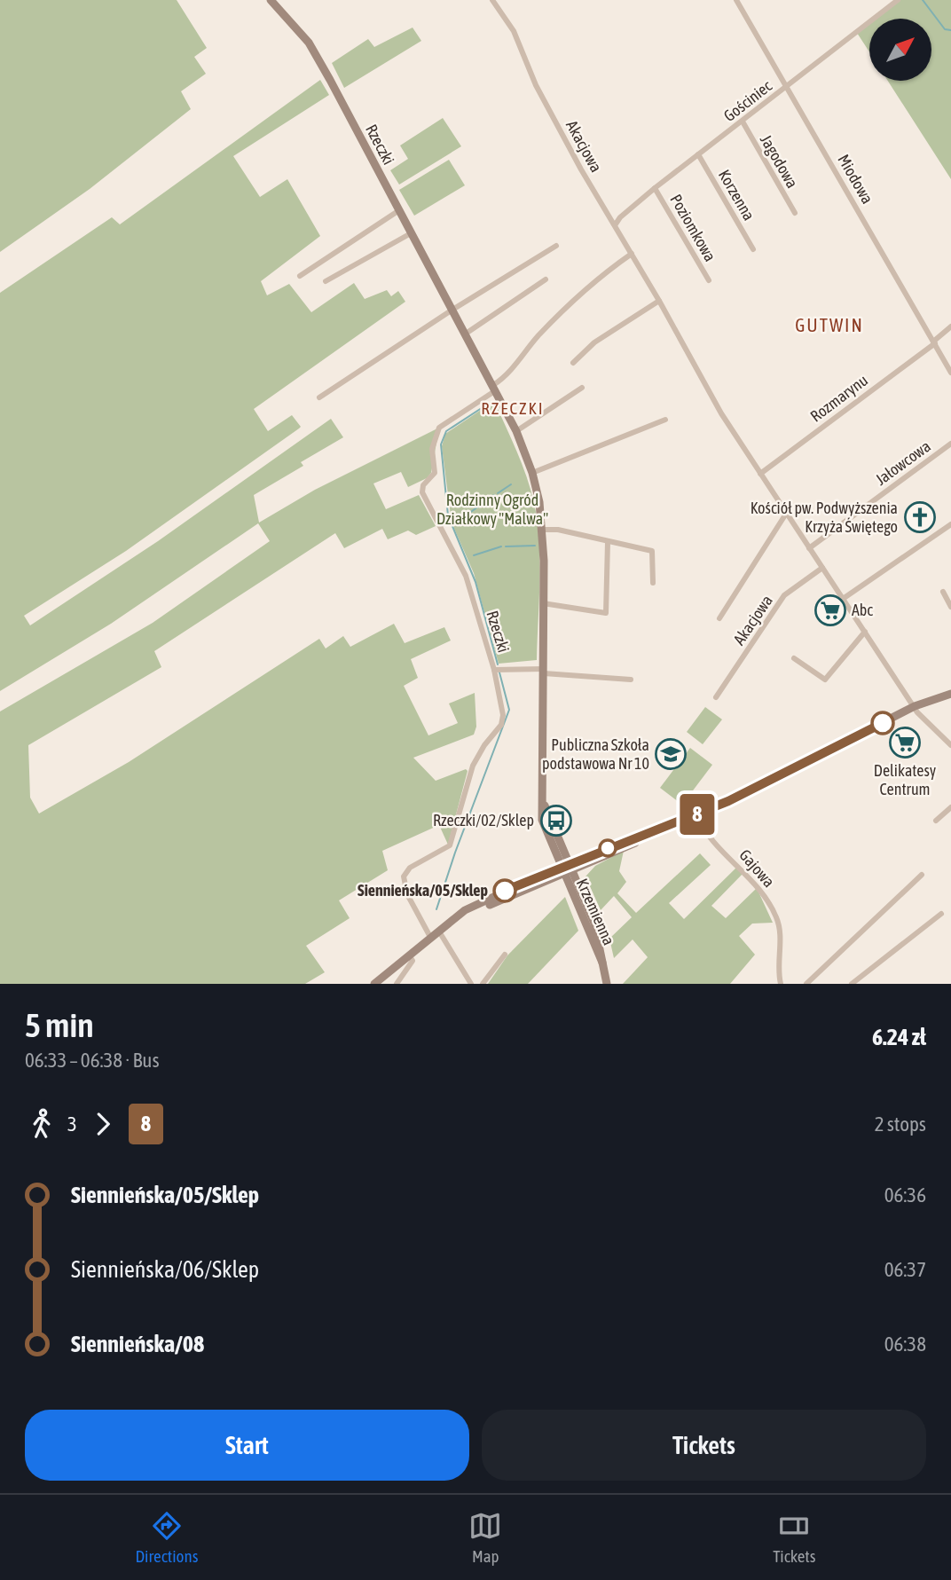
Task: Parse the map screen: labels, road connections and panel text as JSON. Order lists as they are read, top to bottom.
{
  "streets": {
    "main road": ["Rzeczki", "Krzemienna"],
    "street": [
      "Gościniec",
      "Akacjowa",
      "Jagodowa",
      "Miodowa",
      "Korzenna",
      "Poziomkowa",
      "Rozmarynu",
      "Jałowcowa",
      "Gajowa"
    ]
  },
  "crossings": [
    ["Gościniec", "Akacjowa"],
    ["Gościniec", "Jagodowa"],
    ["Gościniec", "Miodowa"],
    ["Gościniec", "Korzenna"],
    ["Gościniec", "Poziomkowa"],
    ["Rzeczki", "Akacjowa"],
    ["Rzeczki", "Krzemienna"],
    ["Akacjowa", "Rozmarynu"],
    ["Akacjowa", "Jałowcowa"],
    ["Miodowa", "Rozmarynu"]
  ],
  "districts": ["GUTWIN", "RZECZKI"],
  "parks": ["Rodzinny Ogród Działkowy \"Malwa\""],
  "places": {
    "church": ["Kościół pw. Podwyższenia Krzyża Świętego"],
    "supermarket": ["Abc", "Delikatesy Centrum"],
    "school or university": ["Publiczna Szkoła podstawowa Nr 10"],
    "bus stop": ["Rzeczki/02/Sklep"],
    "other": ["Siennieńska/05/Sklep"]
  },
  "lines": ["bus line 8"],
  "north": "top right",
  "page": {
    "on_map": "8",
    "heading": ["5 min", "06:33 – 06:38 · Bus", "6.24 zł"],
    "legs": ["3", "8", "2 stops"],
    "list": [
      {
        "name": "Siennieńska/05/Sklep",
        "value": "06:36"
      },
      {
        "name": "Siennieńska/06/Sklep",
        "value": "06:37"
      },
      {
        "name": "Siennieńska/08",
        "value": "06:38"
      }
    ],
    "buttons": ["Start", "Tickets"],
    "tabs": ["Directions", "Map", "Tickets"]
  }
}
